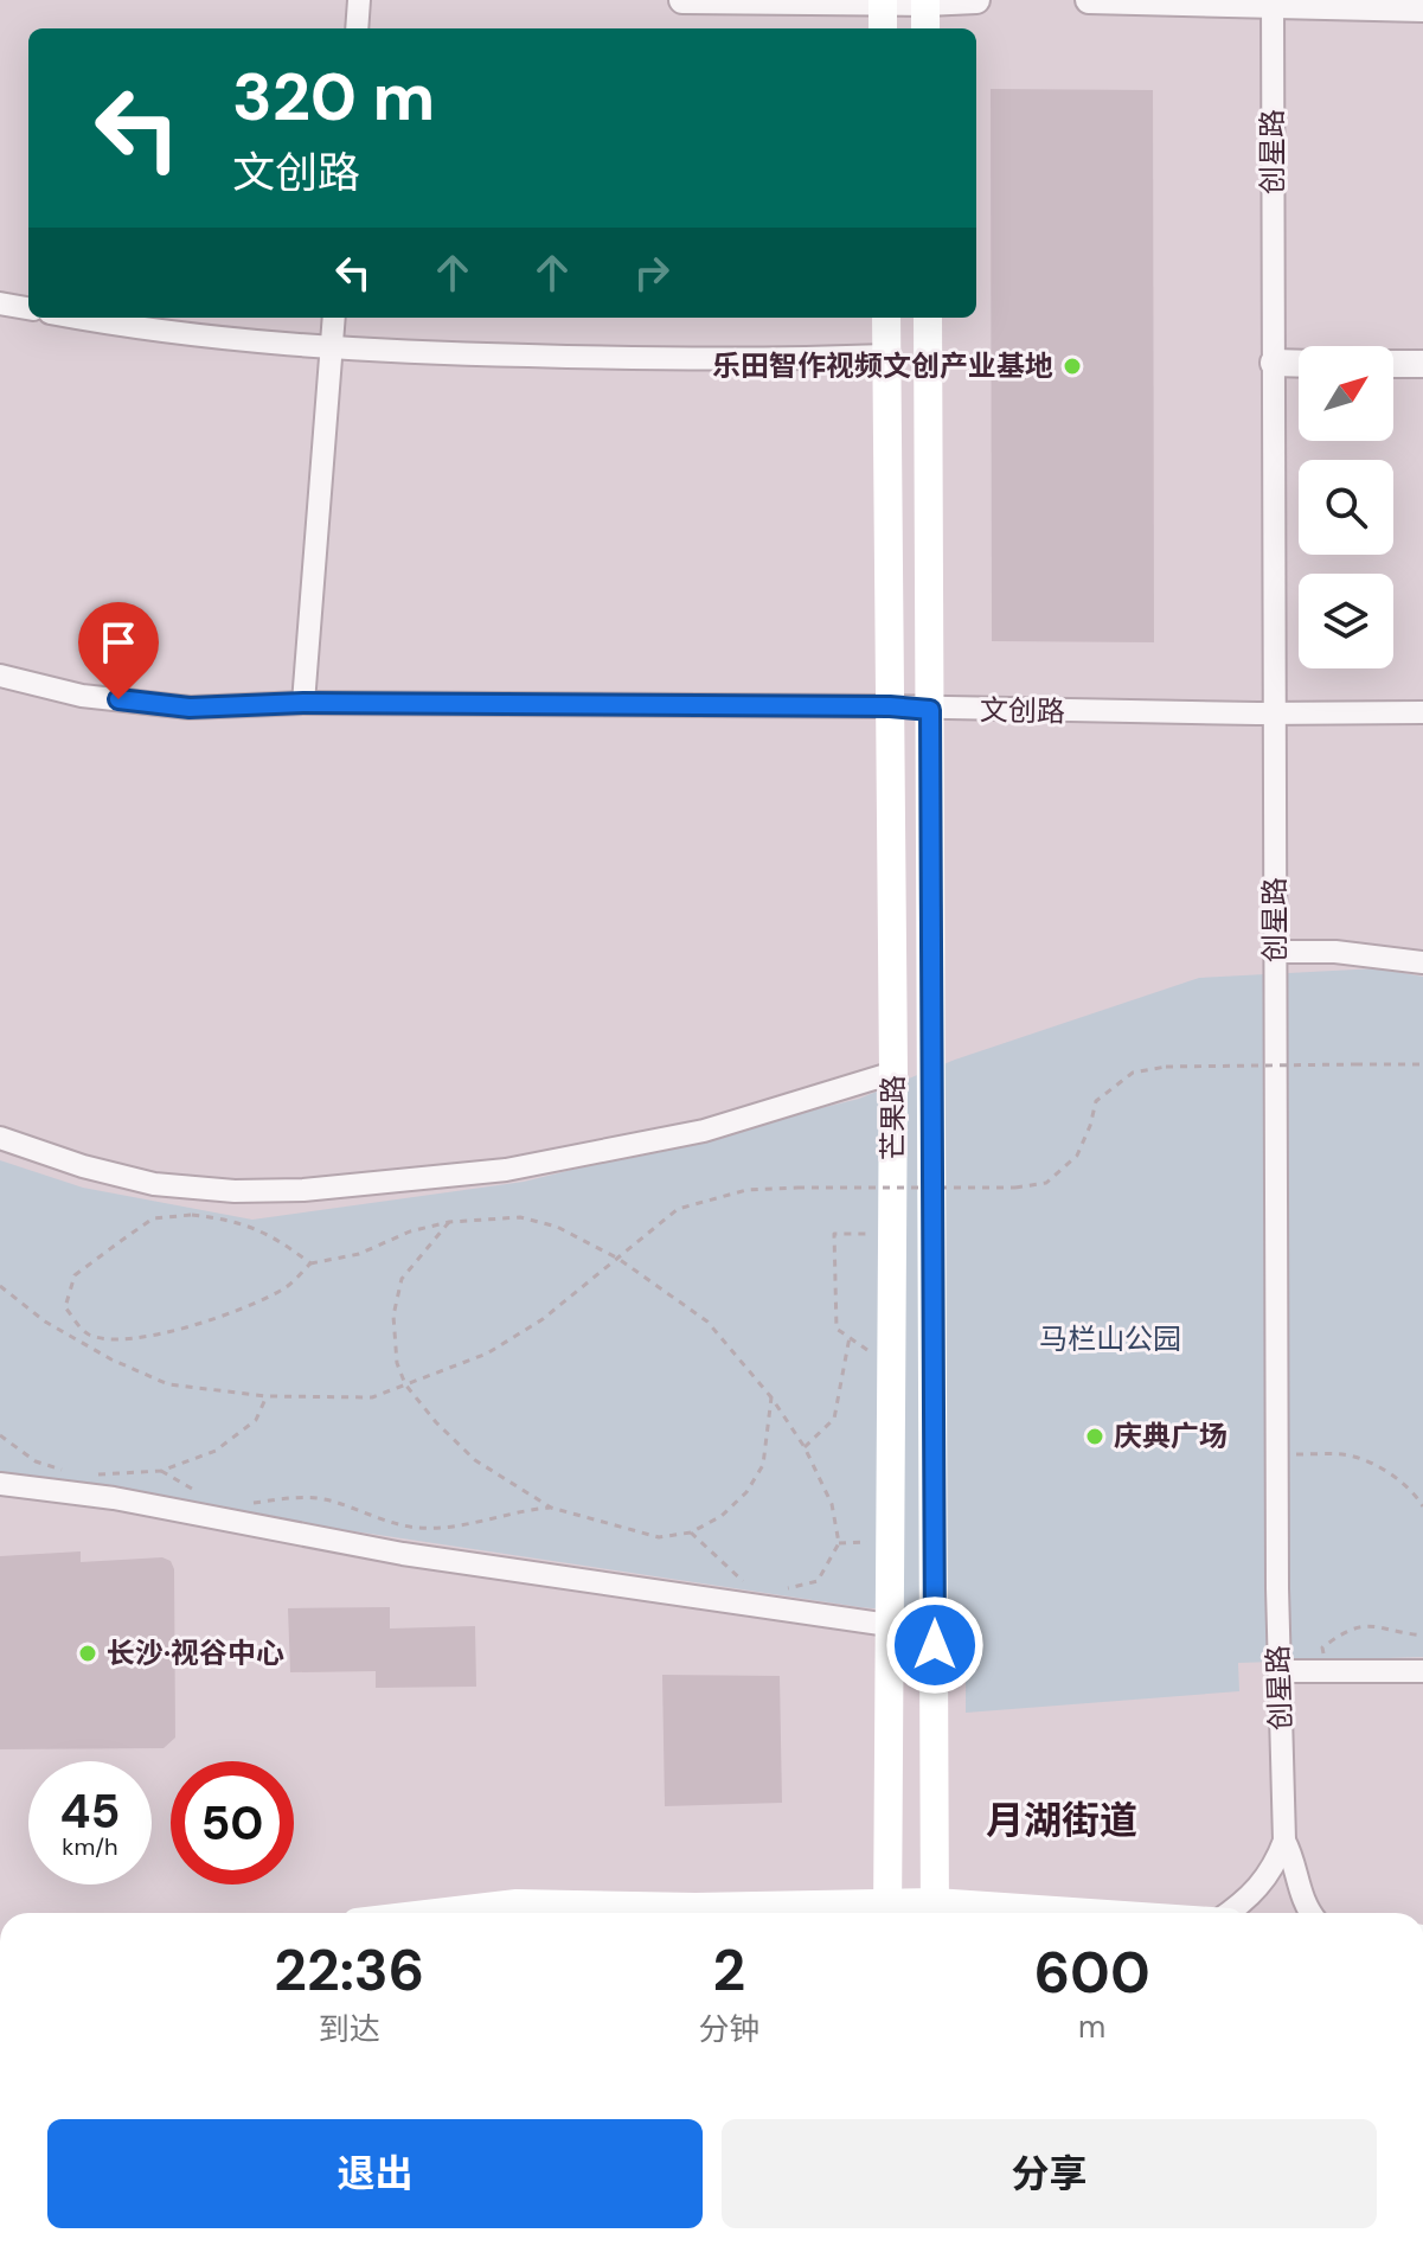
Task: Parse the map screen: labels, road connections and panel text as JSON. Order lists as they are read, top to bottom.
{
  "streets": {
    "main road": ["芒果路"],
    "street": ["创星路", "文创路"]
  },
  "crossings": [
    ["创星路", "文创路"],
    ["文创路", "芒果路"]
  ],
  "districts": ["月湖街道"],
  "parks": ["马栏山公园"],
  "places": ["乐田智作视频文创产业基地", "庆典广场", "长沙·视谷中心"],
  "north": "top right",
  "page": {
    "turn": ["320 m", "文创路"],
    "speed": "45 km/h",
    "limit": "50",
    "eta": [
      "22:36",
      "到达",
      "2",
      "分钟",
      "600",
      "m"
    ],
    "buttons": ["退出", "分享"]
  }
}
